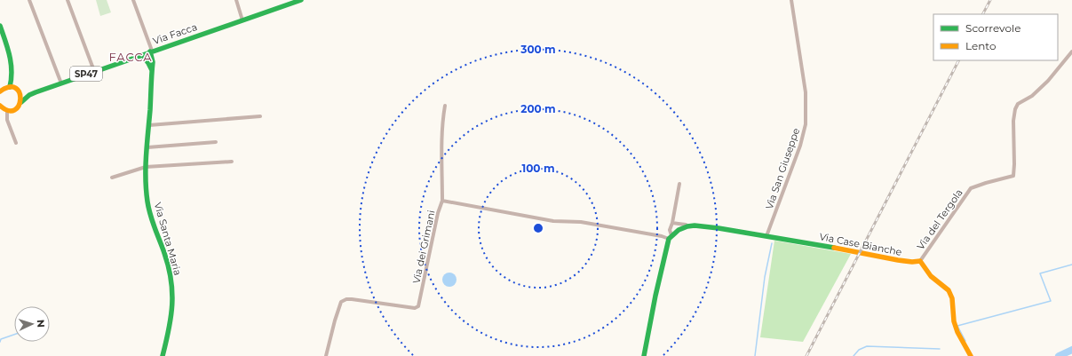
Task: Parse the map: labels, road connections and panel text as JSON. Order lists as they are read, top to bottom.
{
  "streets": {
    "main road": [
      "Via Facca",
      "SP47",
      "Via Santa Maria",
      "Via Case Bianche"
    ],
    "street": ["Via San Giuseppe", "Via del Tergola", "Via dei Grimani"]
  },
  "crossings": [
    ["Via Facca", "SP47"],
    ["Via Facca", "Via Santa Maria"],
    ["Via San Giuseppe", "Via Case Bianche"],
    ["Via del Tergola", "Via Case Bianche"]
  ],
  "districts": ["FACCA"],
  "legend": ["Scorrevole", "Lento"],
  "north": "right",
  "rings": ["300 m", "200 m", "100 m"]
}
